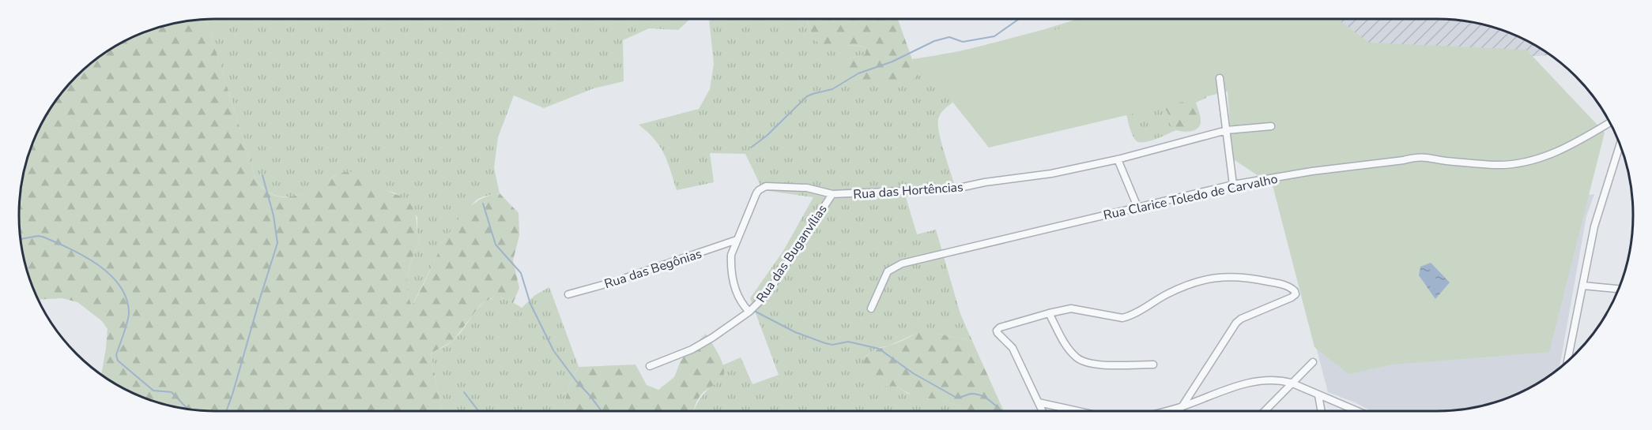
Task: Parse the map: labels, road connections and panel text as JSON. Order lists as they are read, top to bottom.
{
  "streets": {
    "street": [
      "Rua das Hortências",
      "Rua Clarice Toledo de Carvalho",
      "Rua das Buganvílias",
      "Rua das Begônias"
    ]
  },
  "crossings": [
    ["Rua das Hortências", "Rua das Buganvílias"],
    ["Rua das Hortências", "Rua das Begônias"]
  ]
}
